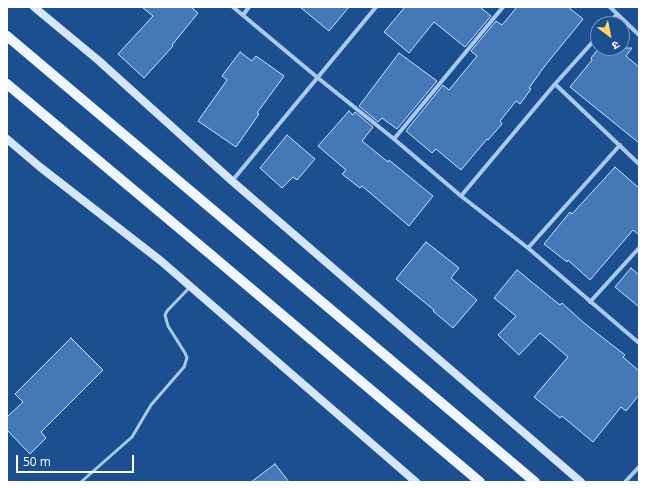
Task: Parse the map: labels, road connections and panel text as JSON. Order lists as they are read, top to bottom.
{
  "scale_bar": "50 m",
  "north": "bottom right"
}
